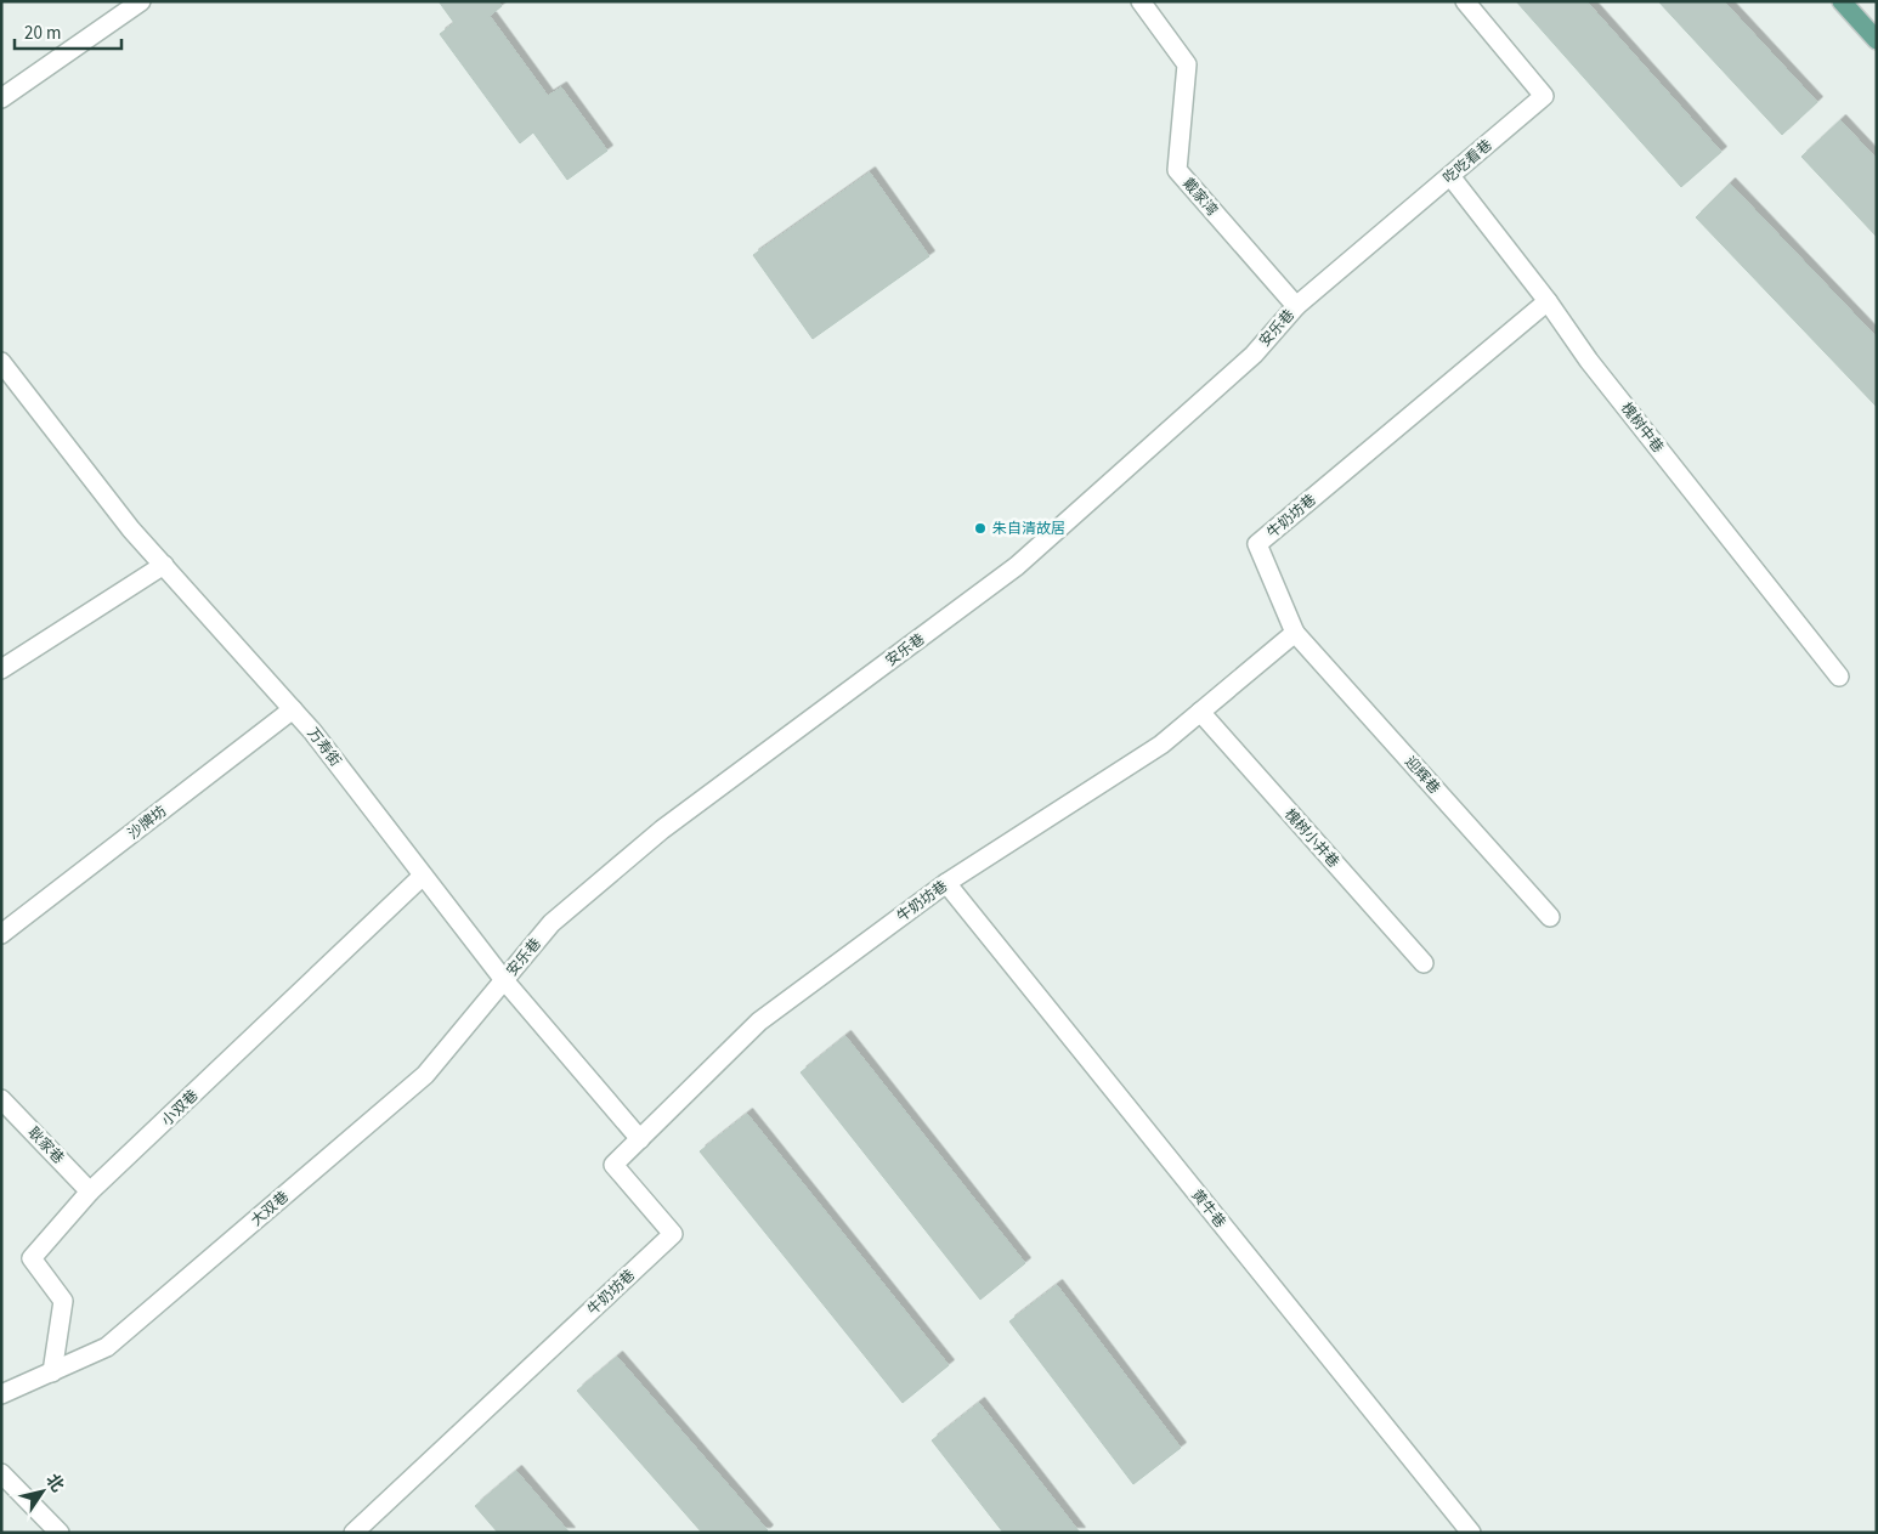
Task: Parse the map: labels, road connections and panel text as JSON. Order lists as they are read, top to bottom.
{
  "streets": {
    "street": [
      "吃吃看巷",
      "戴家湾",
      "安乐巷",
      "槐树中巷",
      "牛奶坊巷",
      "万寿街",
      "迎辉巷",
      "沙牌坊",
      "槐树小井巷",
      "小双巷",
      "耿家巷",
      "大双巷",
      "黄牛巷"
    ]
  },
  "crossings": [
    ["吃吃看巷", "戴家湾"],
    ["吃吃看巷", "安乐巷"],
    ["吃吃看巷", "槐树中巷"],
    ["戴家湾", "安乐巷"],
    ["安乐巷", "万寿街"],
    ["安乐巷", "大双巷"],
    ["槐树中巷", "牛奶坊巷"],
    ["牛奶坊巷", "万寿街"],
    ["牛奶坊巷", "迎辉巷"],
    ["牛奶坊巷", "槐树小井巷"],
    ["牛奶坊巷", "黄牛巷"],
    ["万寿街", "沙牌坊"],
    ["万寿街", "小双巷"],
    ["万寿街", "大双巷"],
    ["小双巷", "耿家巷"],
    ["小双巷", "大双巷"]
  ],
  "places": ["朱自清故居"],
  "scale_bar": "20 m",
  "north": "top right"
}
